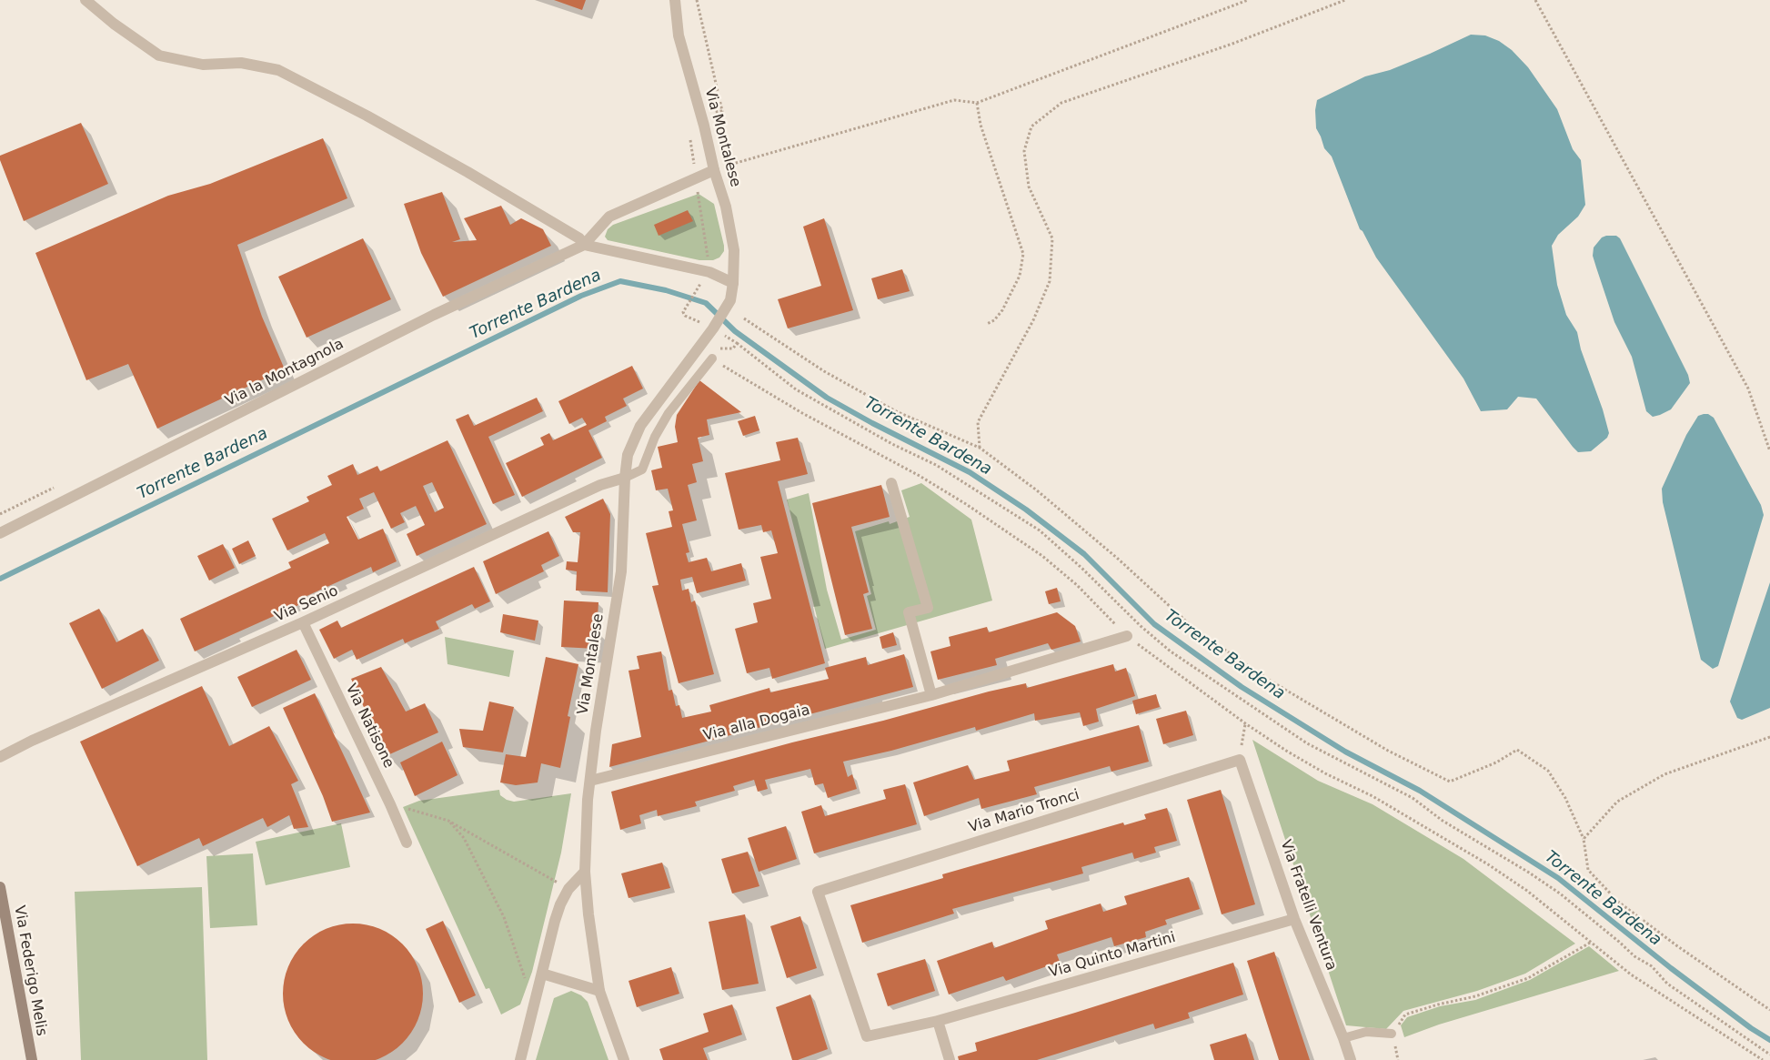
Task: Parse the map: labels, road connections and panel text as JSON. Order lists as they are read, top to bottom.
{
  "streets": {
    "main road": ["Via Federigo Melis"],
    "street": [
      "Via Montalese",
      "Via la Montagnola",
      "Via Senio",
      "Via alla Dogaia",
      "Via Natisone",
      "Via Mario Tronci",
      "Via Fratelli Ventura",
      "Via Quinto Martini"
    ]
  },
  "crossings": [
    ["Via Montalese", "Via Senio"],
    ["Via Montalese", "Via alla Dogaia"],
    ["Via Senio", "Via Natisone"],
    ["Via Mario Tronci", "Via Fratelli Ventura"],
    ["Via Mario Tronci", "Via Quinto Martini"],
    ["Via Fratelli Ventura", "Via Quinto Martini"]
  ],
  "water": ["Torrente Bardena"]
}
